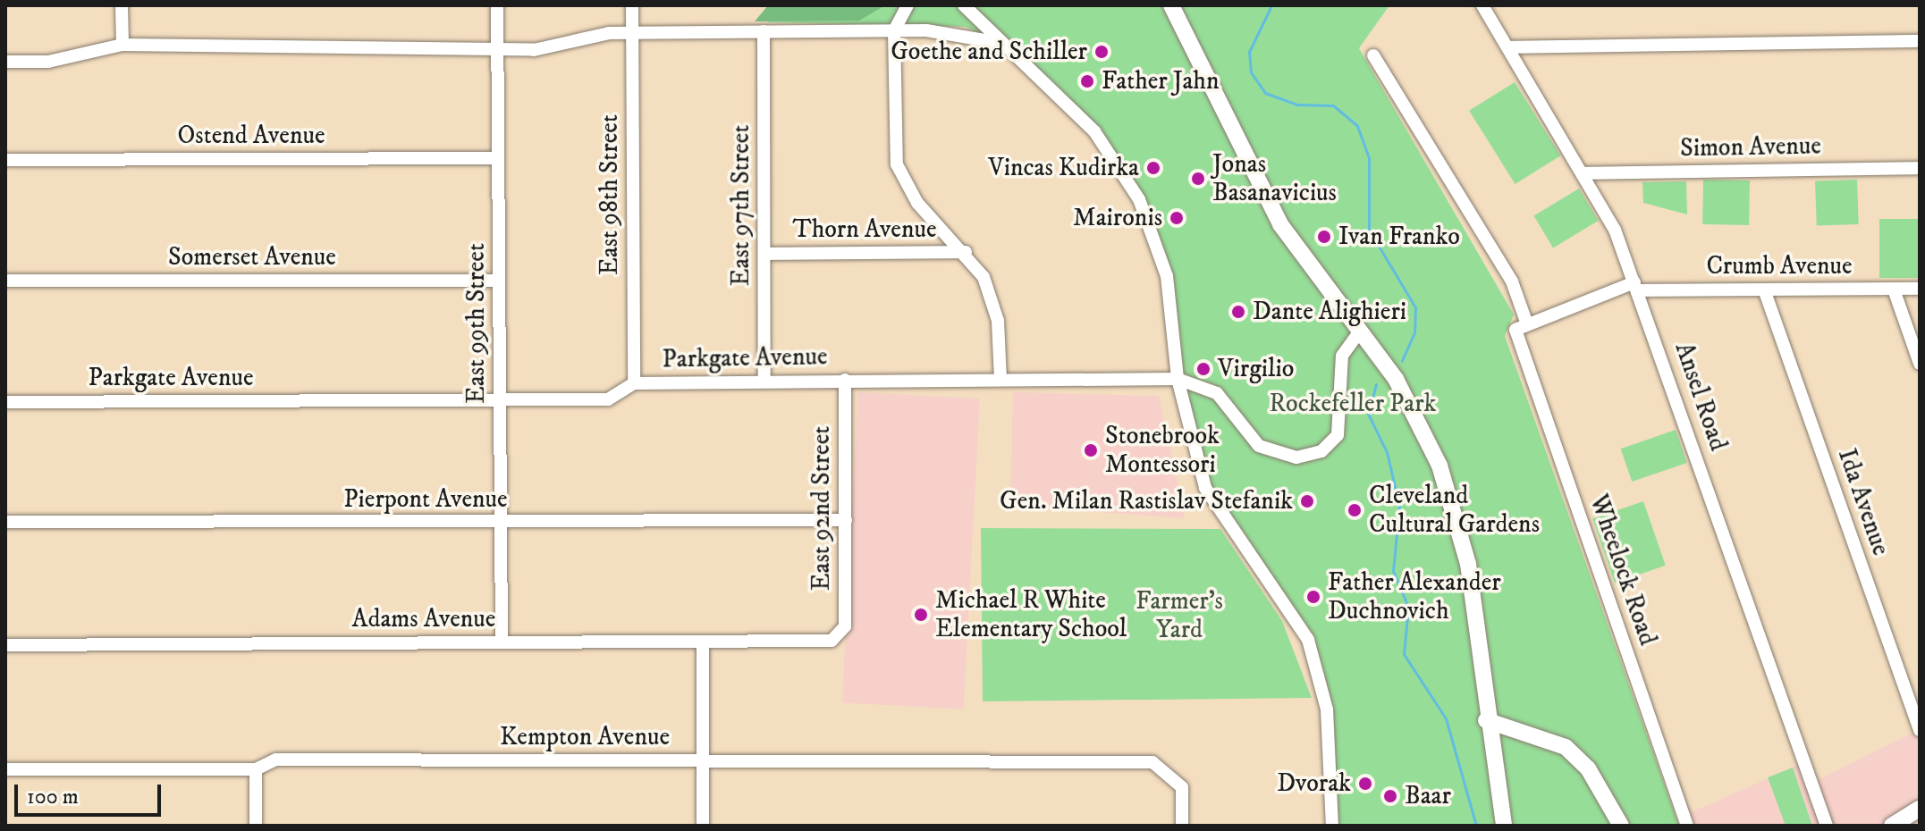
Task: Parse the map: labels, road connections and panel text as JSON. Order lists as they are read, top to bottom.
{
  "streets": {
    "street": [
      "Ostend Avenue",
      "Simon Avenue",
      "East 98th Street",
      "East 97th Street",
      "Thorn Avenue",
      "Somerset Avenue",
      "Crumb Avenue",
      "East 99th Street",
      "Parkgate Avenue",
      "Ansel Road",
      "Pierpont Avenue",
      "Ida Avenue",
      "East 92nd Street",
      "Wheelock Road",
      "Adams Avenue",
      "Kempton Avenue"
    ]
  },
  "crossings": [
    ["Ostend Avenue", "East 99th Street"],
    ["Simon Avenue", "Ansel Road"],
    ["East 98th Street", "Parkgate Avenue"],
    ["East 97th Street", "Thorn Avenue"],
    ["East 97th Street", "Parkgate Avenue"],
    ["Somerset Avenue", "East 99th Street"],
    ["Crumb Avenue", "Ansel Road"],
    ["Crumb Avenue", "Ida Avenue"],
    ["Crumb Avenue", "Wheelock Road"],
    ["East 99th Street", "Parkgate Avenue"],
    ["East 99th Street", "Pierpont Avenue"],
    ["East 99th Street", "Adams Avenue"],
    ["Parkgate Avenue", "East 92nd Street"],
    ["Pierpont Avenue", "East 92nd Street"],
    ["East 92nd Street", "Adams Avenue"]
  ],
  "parks": ["Rockefeller Park", "Farmer's Yard"],
  "places": [
    "Goethe and Schiller",
    "Father Jahn",
    "Vincas Kudirka",
    "Jonas Basanavicius",
    "Maironis",
    "Ivan Franko",
    "Dante Alighieri",
    "Virgilio",
    "Stonebrook Montessori",
    "Gen. Milan Rastislav Stefanik",
    "Cleveland Cultural Gardens",
    "Father Alexander Duchnovich",
    "Michael R White Elementary School",
    "Dvorak",
    "Baar"
  ],
  "scale_bar": "100 m"
}
